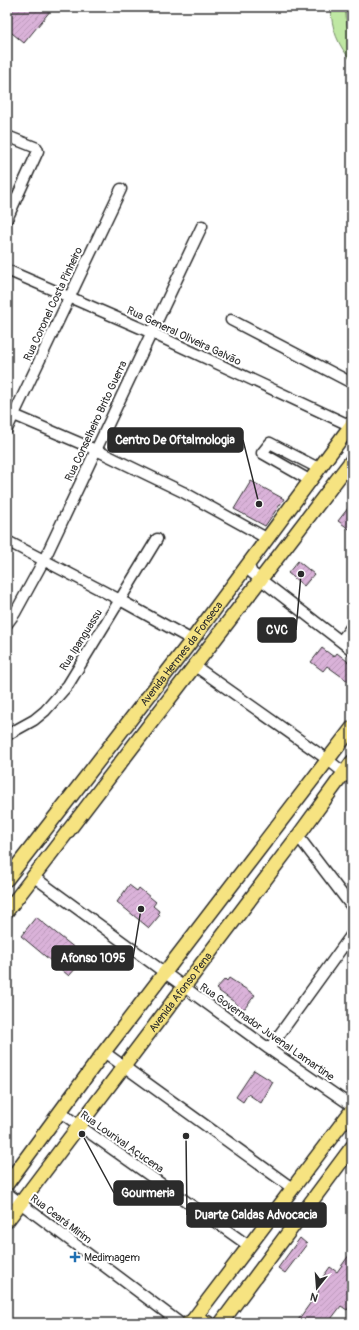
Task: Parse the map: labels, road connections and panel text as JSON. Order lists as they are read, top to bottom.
{
  "streets": {
    "main road": ["Avenida Hermes da Fonseca", "Avenida Afonso Pena"],
    "street": [
      "Rua Coronel Costa Pinheiro",
      "Rua General Oliveira Galvão",
      "Rua Conselheiro Brito Guerra",
      "Rua Ipanguassu",
      "Rua Governador Juvenal Lamartine",
      "Rua Lourival Açucena",
      "Rua Ceará Mirim"
    ]
  },
  "crossings": [
    ["Rua Coronel Costa Pinheiro", "Rua General Oliveira Galvão"],
    ["Rua General Oliveira Galvão", "Rua Conselheiro Brito Guerra"],
    ["Rua General Oliveira Galvão", "Avenida Hermes da Fonseca"],
    ["Avenida Hermes da Fonseca", "Rua Governador Juvenal Lamartine"],
    ["Avenida Afonso Pena", "Rua Governador Juvenal Lamartine"],
    ["Avenida Afonso Pena", "Rua Lourival Açucena"],
    ["Avenida Afonso Pena", "Rua Ceará Mirim"]
  ],
  "places": {
    "other": [
      "Centro De Oftalmologia",
      "CVC",
      "Afonso 1095",
      "Gourmeria",
      "Duarte Caldas Advocacia"
    ],
    "health": ["Medimagem"]
  },
  "north": "bottom"
}
